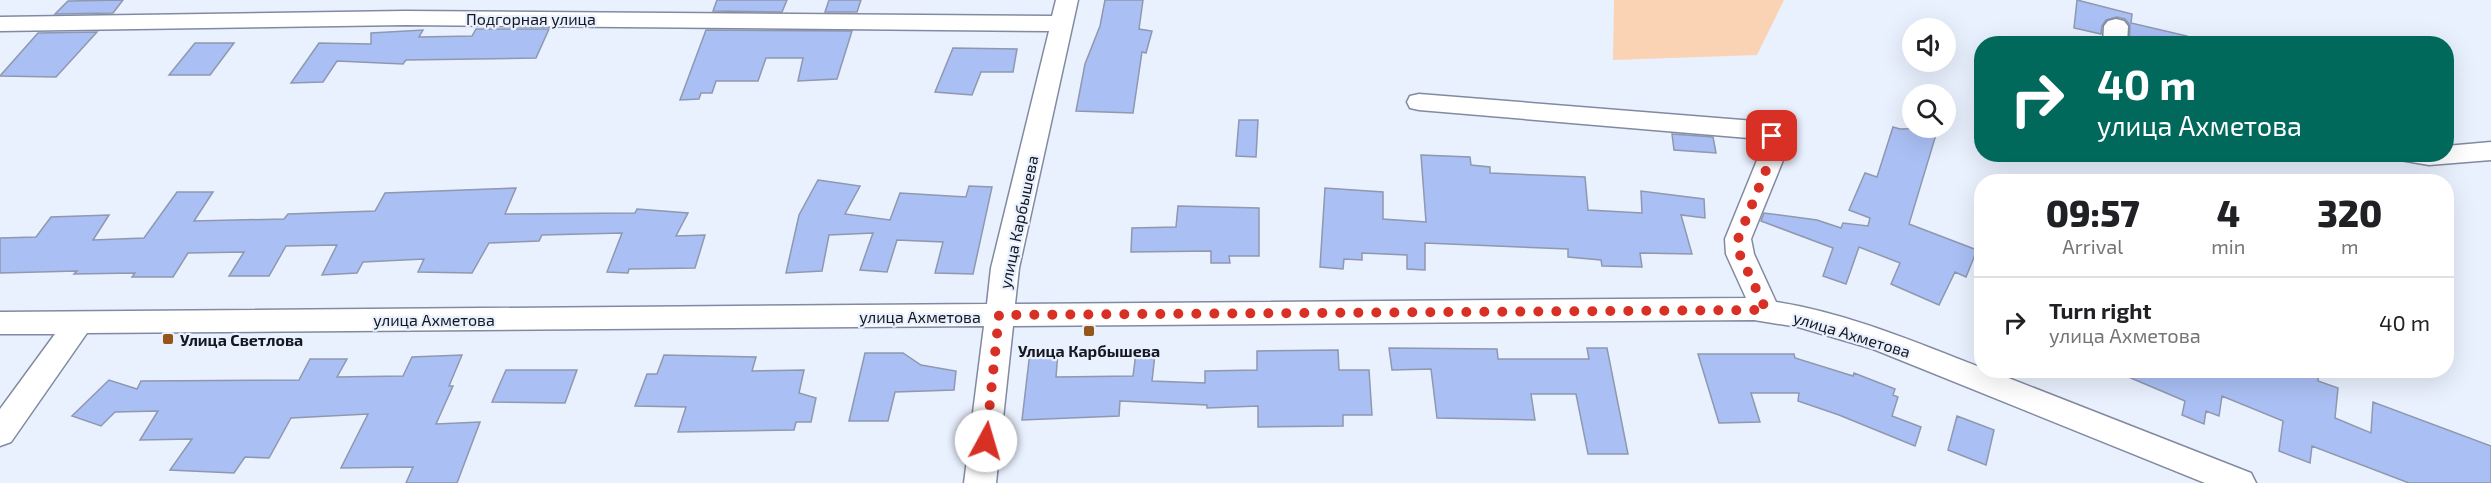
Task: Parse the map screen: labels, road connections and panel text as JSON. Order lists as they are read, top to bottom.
{
  "streets": {
    "street": ["Подгорная улица", "улица Карбышева", "улица Ахметова"]
  },
  "crossings": [
    ["Подгорная улица", "улица Карбышева"],
    ["улица Карбышева", "улица Ахметова"]
  ],
  "places": {
    "transit": ["Улица Карбышева", "Улица Светлова"]
  },
  "page": {
    "turn": ["40 m", "улица Ахметова"],
    "eta": [
      "09:57",
      "Arrival",
      "4",
      "min",
      "320",
      "m"
    ],
    "list": [
      {
        "name": "Turn right",
        "note": "улица Ахметова",
        "value": "40 m"
      }
    ]
  }
}
